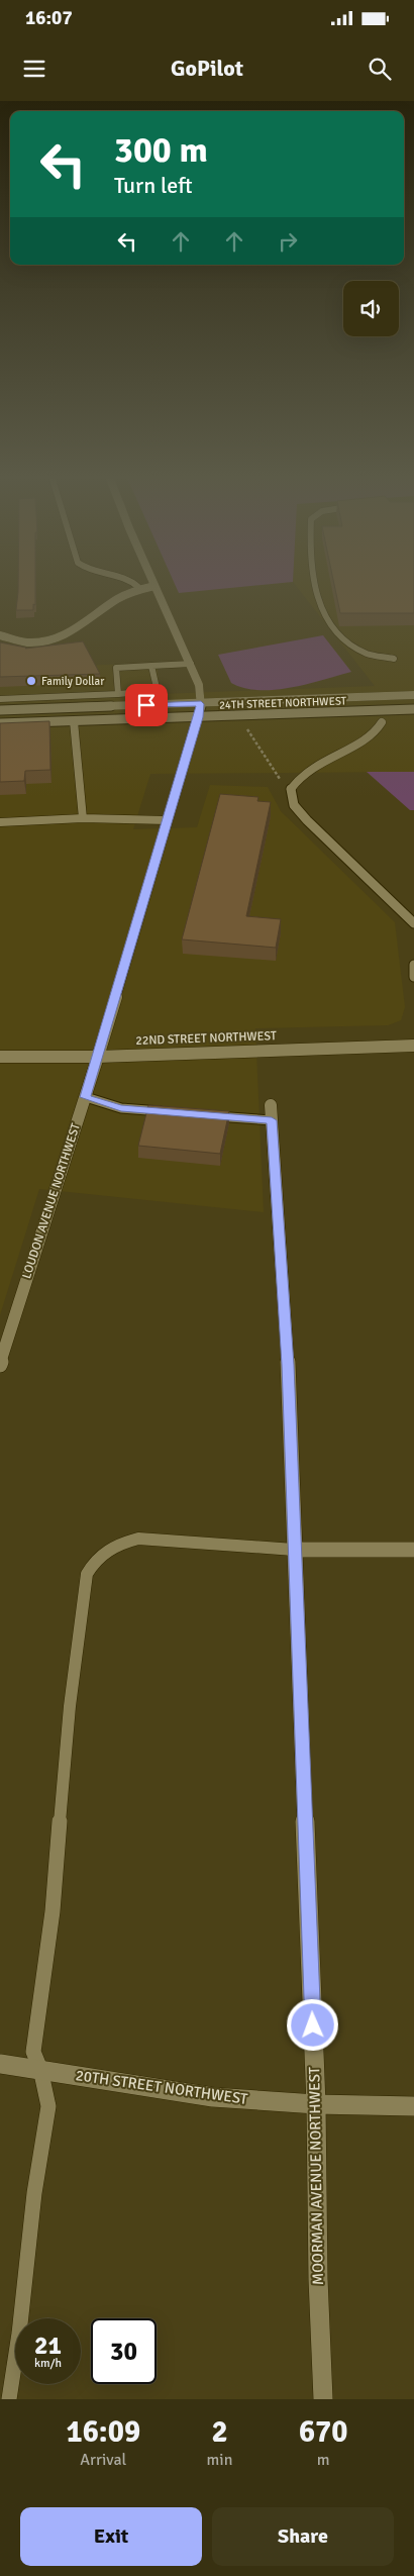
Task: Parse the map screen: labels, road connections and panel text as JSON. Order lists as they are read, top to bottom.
{
  "streets": {
    "street": [
      "24TH STREET NORTHWEST",
      "22ND STREET NORTHWEST",
      "LOUDON AVENUE NORTHWEST",
      "20TH STREET NORTHWEST",
      "MOORMAN AVENUE NORTHWEST"
    ]
  },
  "crossings": [
    ["24TH STREET NORTHWEST", "LOUDON AVENUE NORTHWEST"],
    ["22ND STREET NORTHWEST", "LOUDON AVENUE NORTHWEST"],
    ["20TH STREET NORTHWEST", "MOORMAN AVENUE NORTHWEST"]
  ],
  "places": ["Family Dollar"],
  "page": {
    "status": "16:07",
    "header": "GoPilot",
    "turn": ["300 m", "Turn left"],
    "speed": "21 km/h",
    "limit": "30",
    "eta": [
      "16:09",
      "Arrival",
      "2",
      "min",
      "670",
      "m"
    ],
    "buttons": ["Exit", "Share"]
  }
}
